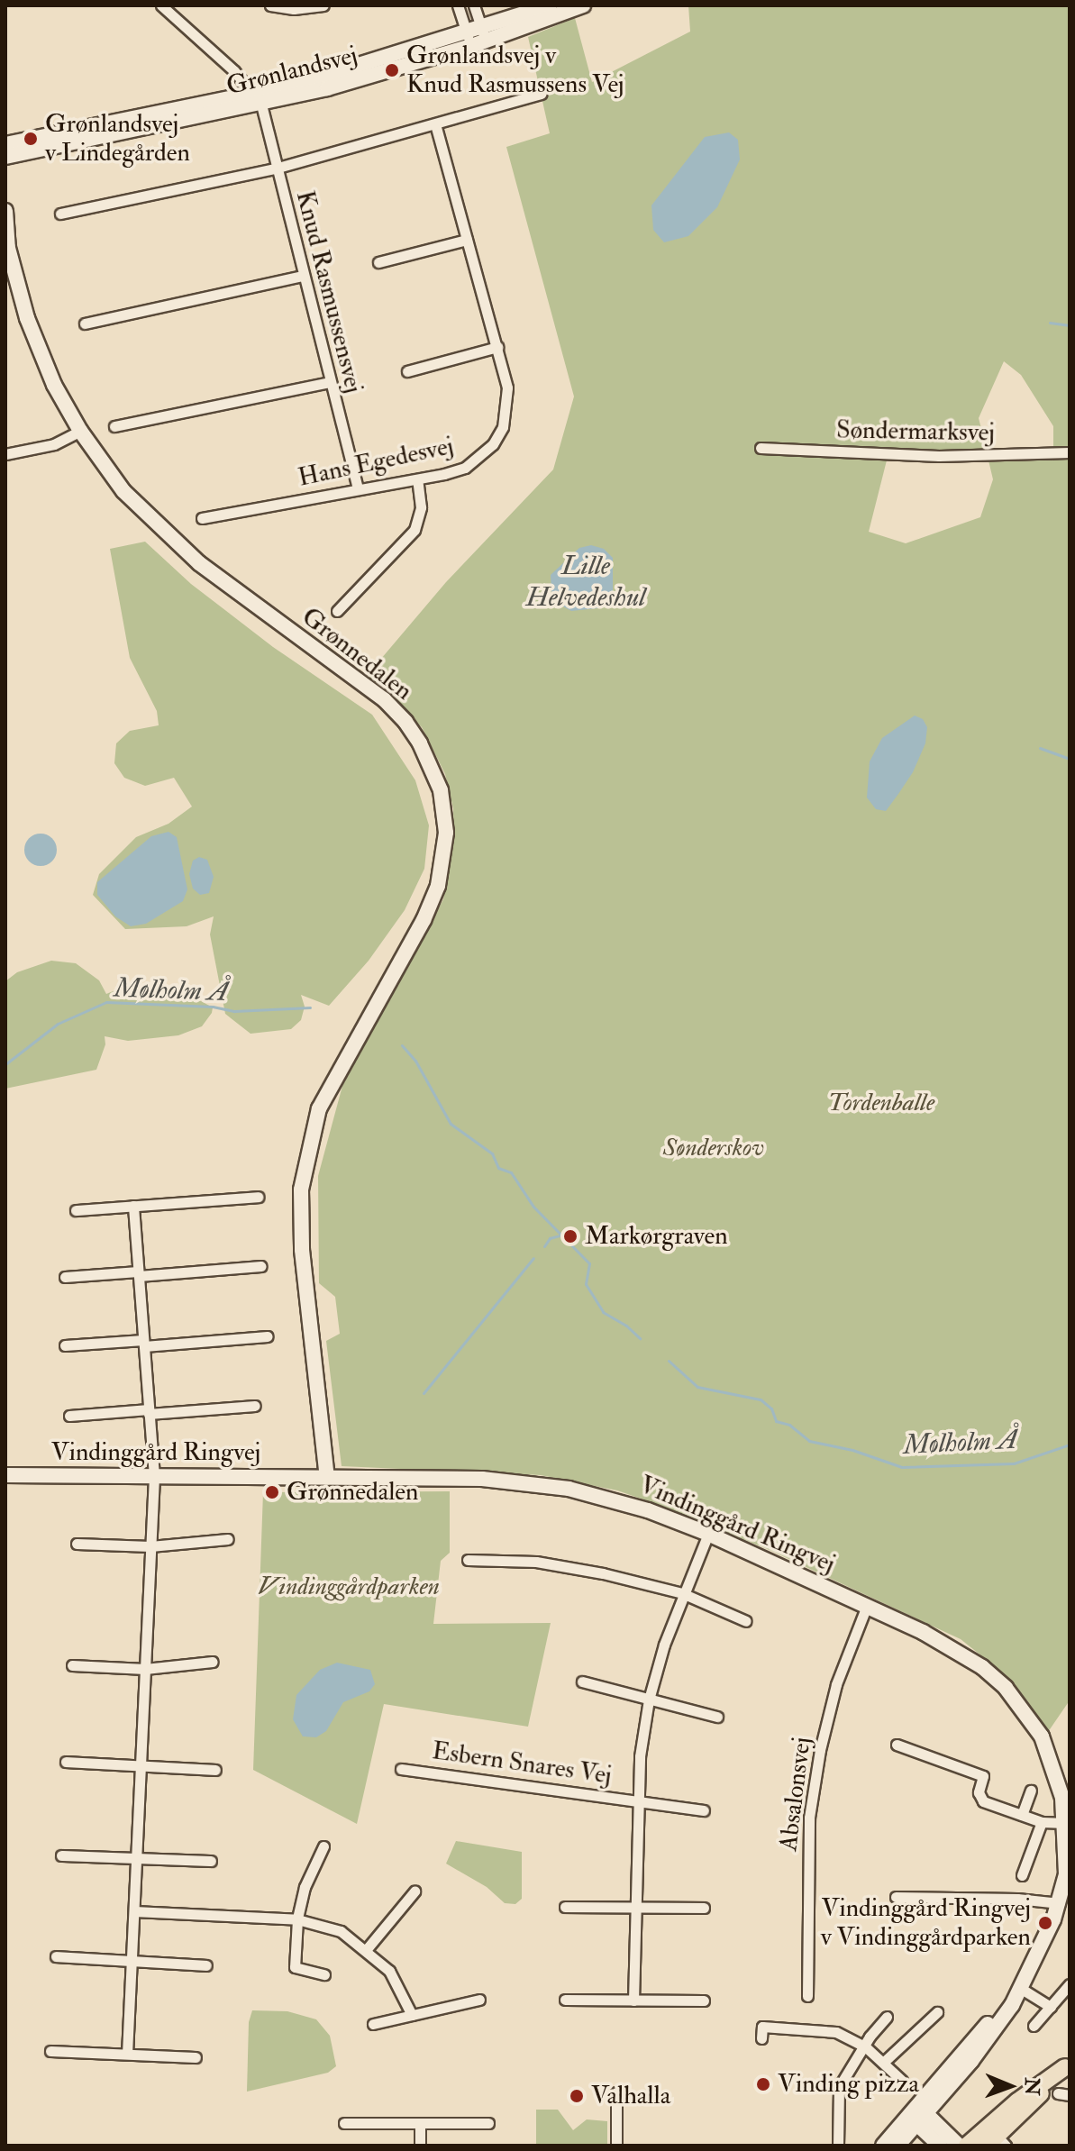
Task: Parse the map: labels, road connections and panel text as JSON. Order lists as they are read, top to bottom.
{
  "streets": {
    "street": [
      "Grønlandsvej",
      "Knud Rasmussensvej",
      "Søndermarksvej",
      "Hans Egedesvej",
      "Grønnedalen",
      "Vindinggård Ringvej",
      "Esbern Snares Vej",
      "Absalonsvej"
    ]
  },
  "crossings": [
    ["Grønlandsvej", "Knud Rasmussensvej"],
    ["Knud Rasmussensvej", "Hans Egedesvej"],
    ["Grønnedalen", "Vindinggård Ringvej"],
    ["Vindinggård Ringvej", "Esbern Snares Vej"],
    ["Vindinggård Ringvej", "Absalonsvej"]
  ],
  "water": ["Lille Helvedeshul", "Mølholm Å"],
  "parks": ["Tordenballe", "Sønderskov", "Vindinggårdparken"],
  "places": [
    "Grønlandsvej v Knud Rasmussens Vej",
    "Grønlandsvej v Lindegården",
    "Markørgraven",
    "Grønnedalen",
    "Vindinggård Ringvej v Vindinggårdparken",
    "Vinding pizza",
    "Valhalla"
  ],
  "north": "right"
}
